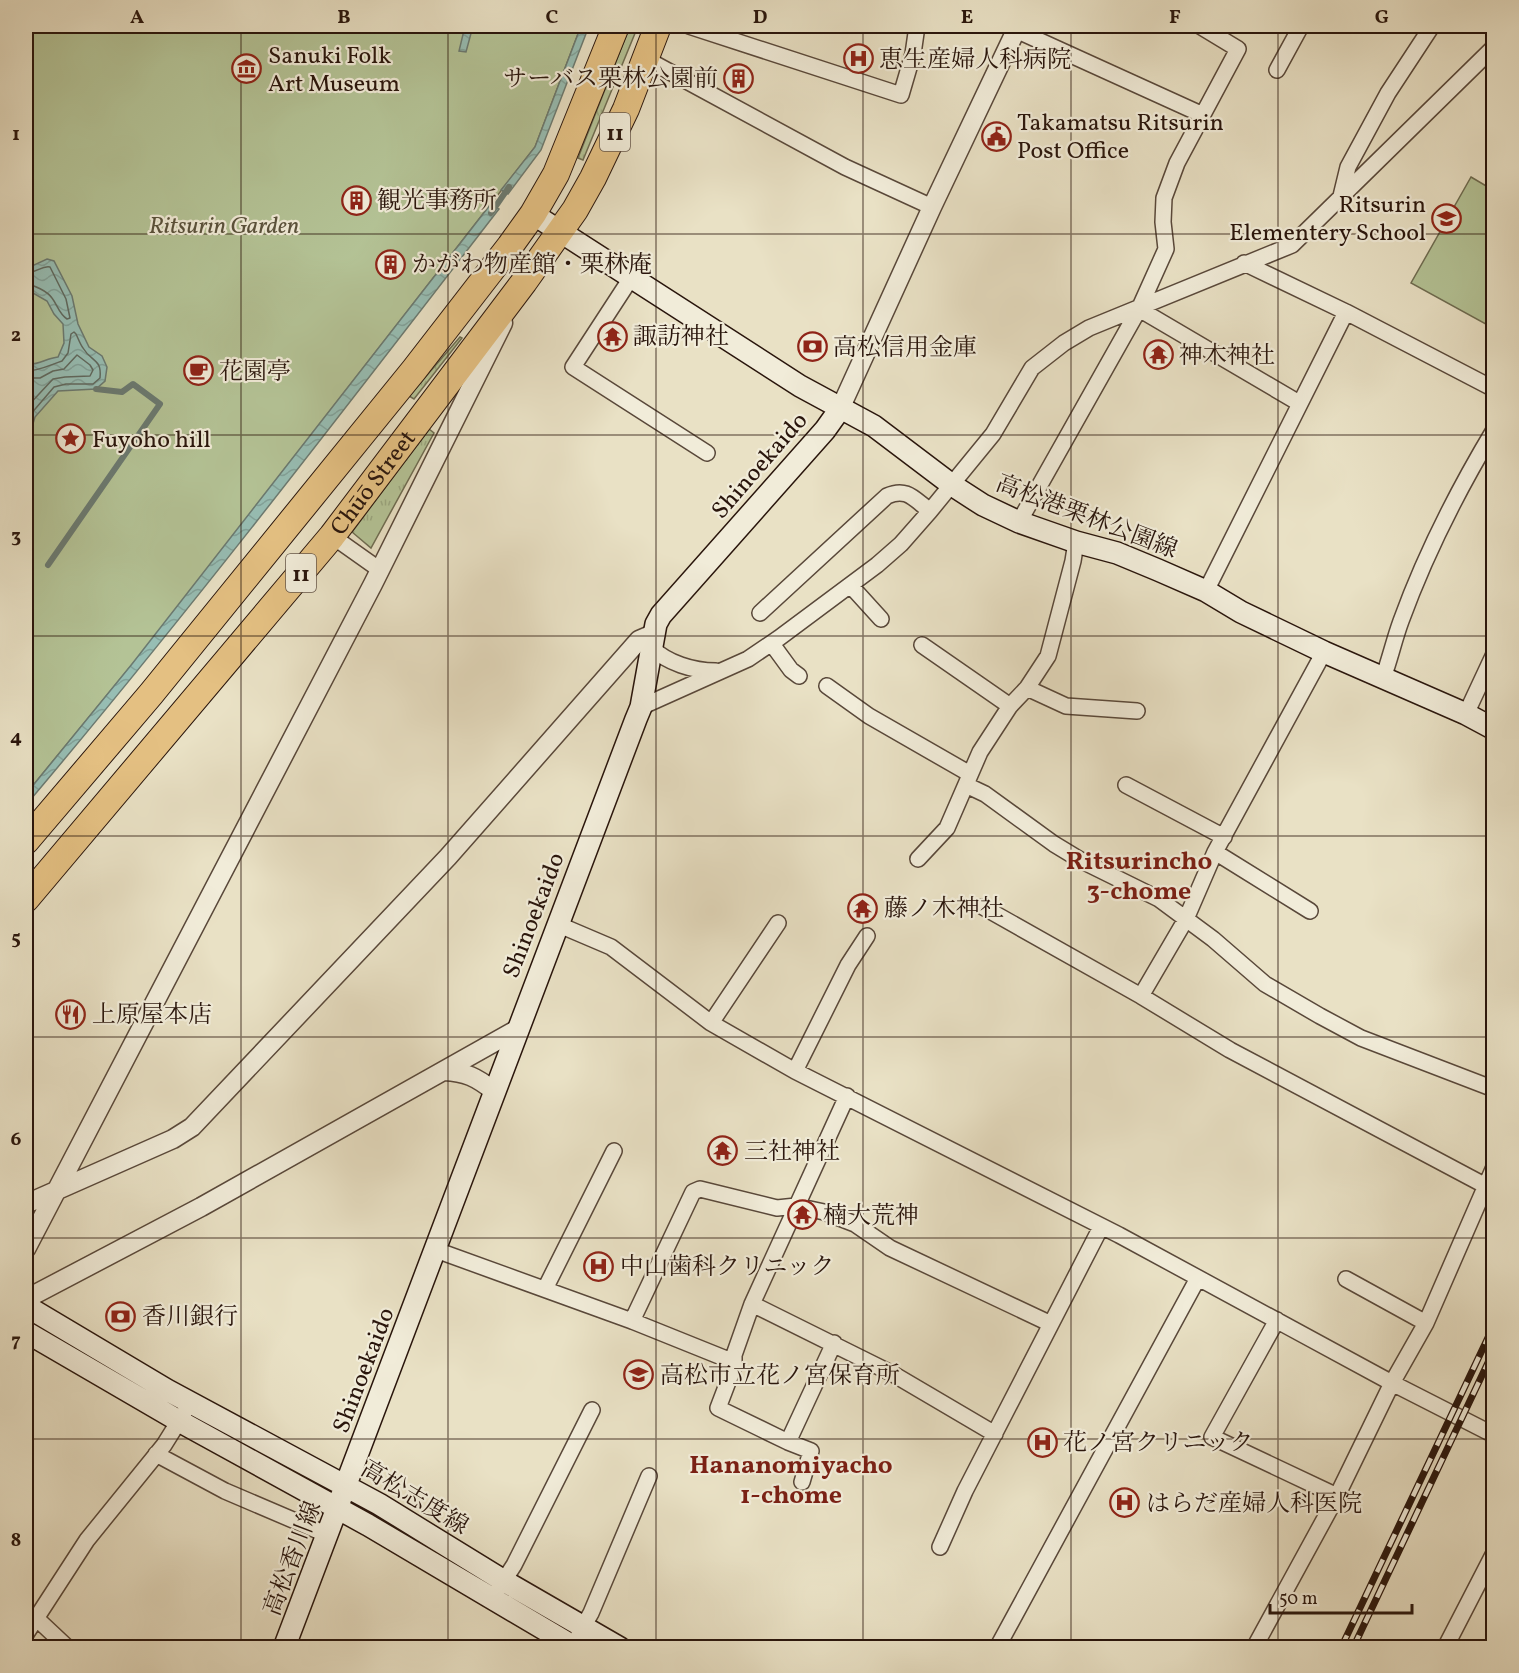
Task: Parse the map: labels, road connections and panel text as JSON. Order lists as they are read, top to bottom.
{
  "streets": {
    "highway": ["11", "Chūō Street"],
    "main road": [
      "Shinoekaido",
      "高松港栗林公園線",
      "高松志度線",
      "高松香川線"
    ]
  },
  "crossings": [
    ["Shinoekaido", "高松港栗林公園線"],
    ["Shinoekaido", "高松志度線"],
    ["Shinoekaido", "高松香川線"],
    ["Chūō Street", "高松港栗林公園線"],
    ["高松志度線", "高松香川線"]
  ],
  "districts": ["Ritsurincho 3-chome", "Hananomiyacho 1-chome"],
  "parks": ["Ritsurin Garden"],
  "places": {
    "hospital": [
      "恵生産婦人科病院",
      "中山歯科クリニック",
      "花ノ宮クリニック",
      "はらだ産婦人科医院"
    ],
    "museum": ["Sanuki Folk Art Museum"],
    "building": ["サーバス栗林公園前", "観光事務所", "かがわ物産館・栗林庵"],
    "public building": ["Takamatsu Ritsurin Post Office"],
    "school or university": ["Ritsurin Elementery School", "高松市立花ノ宮保育所"],
    "temple": [
      "諏訪神社",
      "神木神社",
      "藤ノ木神社",
      "三社神社",
      "楠大荒神"
    ],
    "bank": ["高松信用金庫", "香川銀行"],
    "cafe": ["花園亭"],
    "place": ["Fuyoho hill"],
    "restaurant": ["上原屋本店"]
  },
  "scale_bar": "50 m",
  "grid": {
    "columns": [
      "A",
      "B",
      "C",
      "D",
      "E",
      "F",
      "G"
    ],
    "rows": [
      "1",
      "2",
      "3",
      "4",
      "5",
      "6",
      "7",
      "8"
    ]
  }
}
